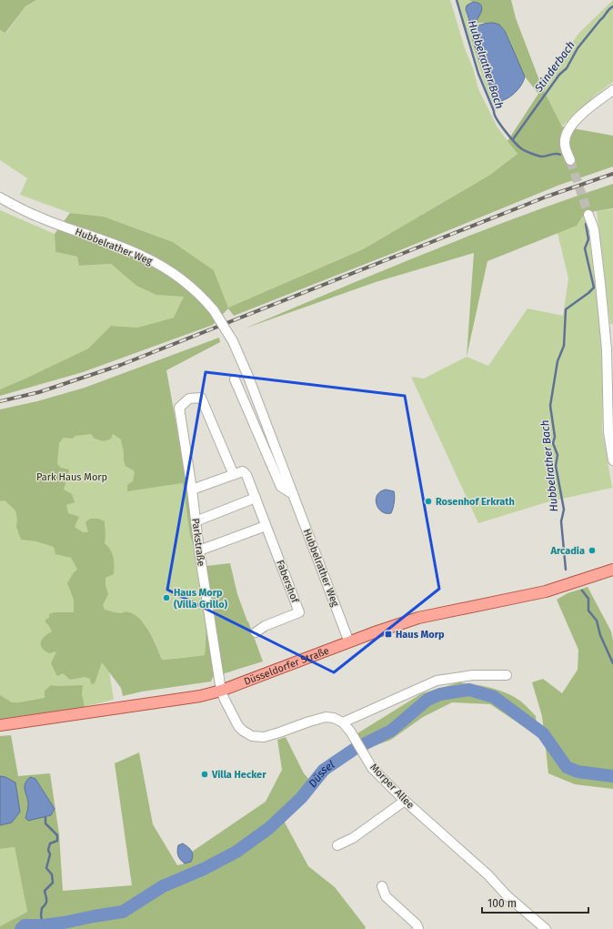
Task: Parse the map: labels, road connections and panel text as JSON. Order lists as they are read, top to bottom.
{
  "streets": {
    "main road": ["Düsseldorfer Straße"],
    "street": [
      "Hubbelrather Weg",
      "Parkstraße",
      "Fabershof",
      "Morper Allee"
    ]
  },
  "crossings": [
    ["Hubbelrather Weg", "Düsseldorfer Straße"],
    ["Parkstraße", "Fabershof"],
    ["Parkstraße", "Düsseldorfer Straße"]
  ],
  "water": ["Hubbelrather Bach", "Stinderbach", "Düssel"],
  "parks": ["Park Haus Morp"],
  "places": {
    "other": [
      "Rosenhof Erkrath",
      "Arcadia",
      "Haus Morp (Villa Grillo)",
      "Villa Hecker"
    ],
    "transit": ["Haus Morp"]
  },
  "scale_bar": "100 m"
}
